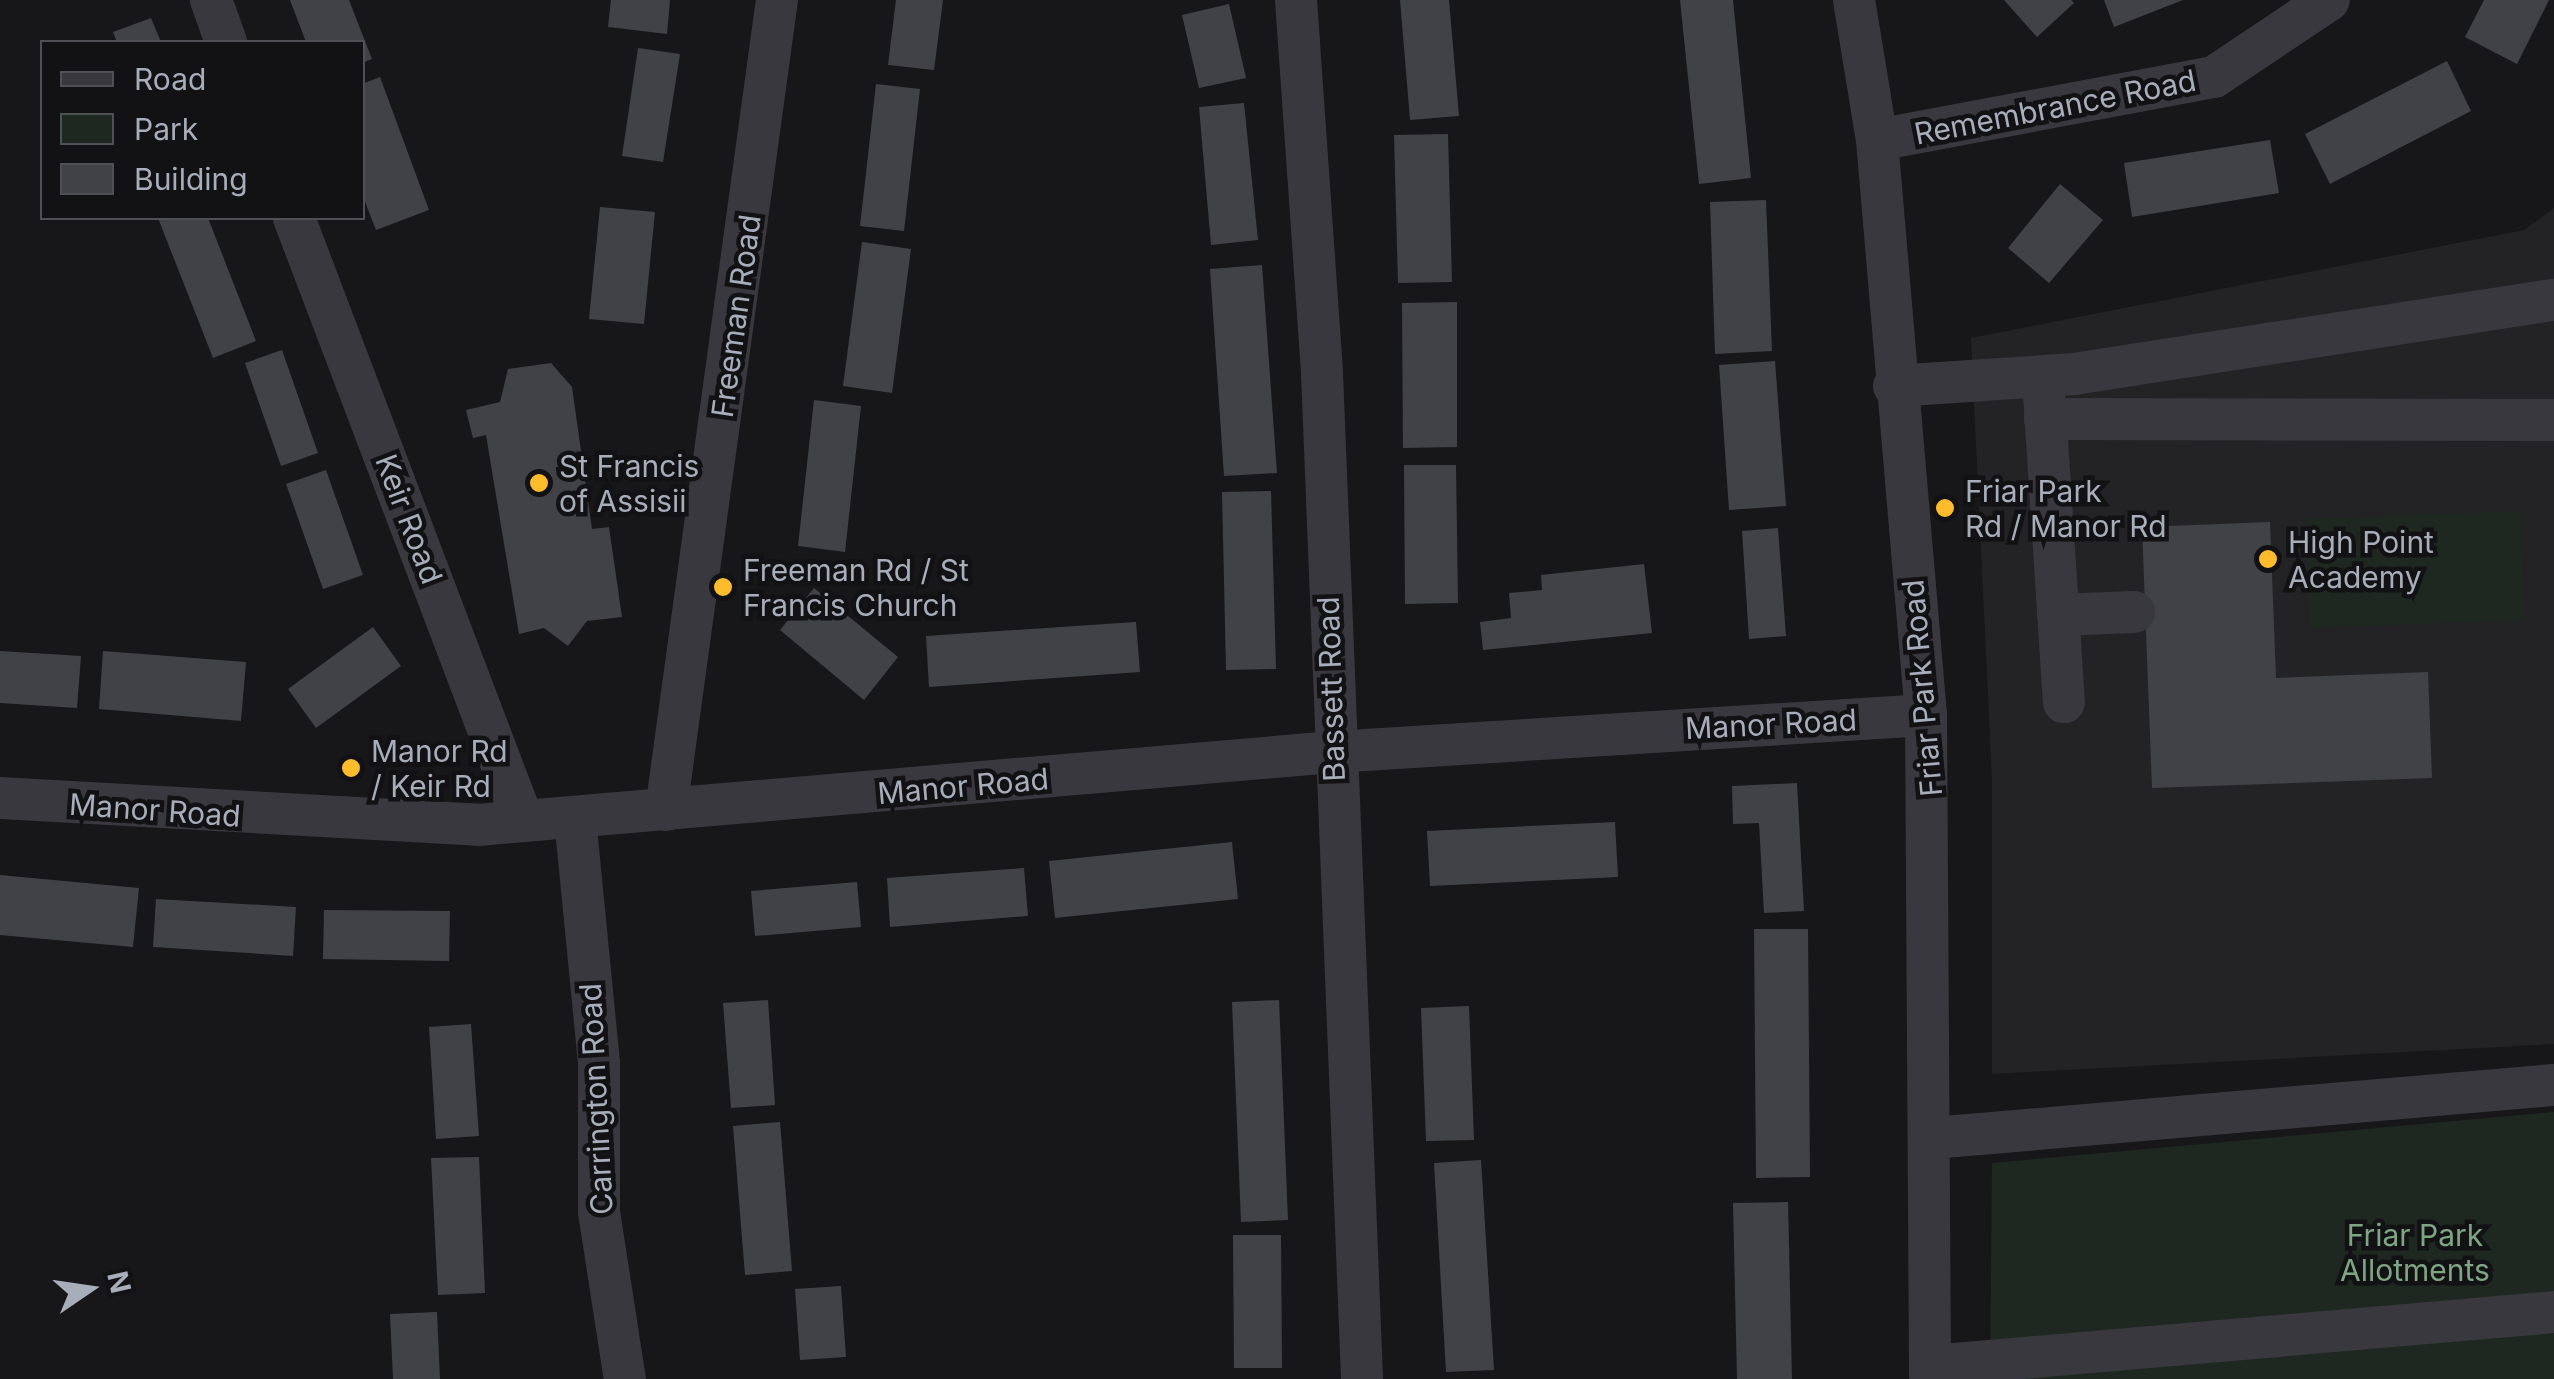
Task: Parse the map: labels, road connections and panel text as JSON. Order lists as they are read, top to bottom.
{
  "streets": {
    "street": [
      "Remembrance Road",
      "Freeman Road",
      "Keir Road",
      "Friar Park Road",
      "Bassett Road",
      "Manor Road",
      "Carrington Road"
    ]
  },
  "crossings": [
    ["Remembrance Road", "Friar Park Road"],
    ["Freeman Road", "Manor Road"],
    ["Keir Road", "Manor Road"],
    ["Friar Park Road", "Manor Road"],
    ["Bassett Road", "Manor Road"],
    ["Manor Road", "Carrington Road"]
  ],
  "parks": ["Friar Park Allotments"],
  "places": [
    "St Francis of Assisii",
    "Friar Park Rd / Manor Rd",
    "High Point Academy",
    "Freeman Rd / St Francis Church",
    "Manor Rd / Keir Rd"
  ],
  "legend": ["Road", "Park", "Building"],
  "north": "right"
}
